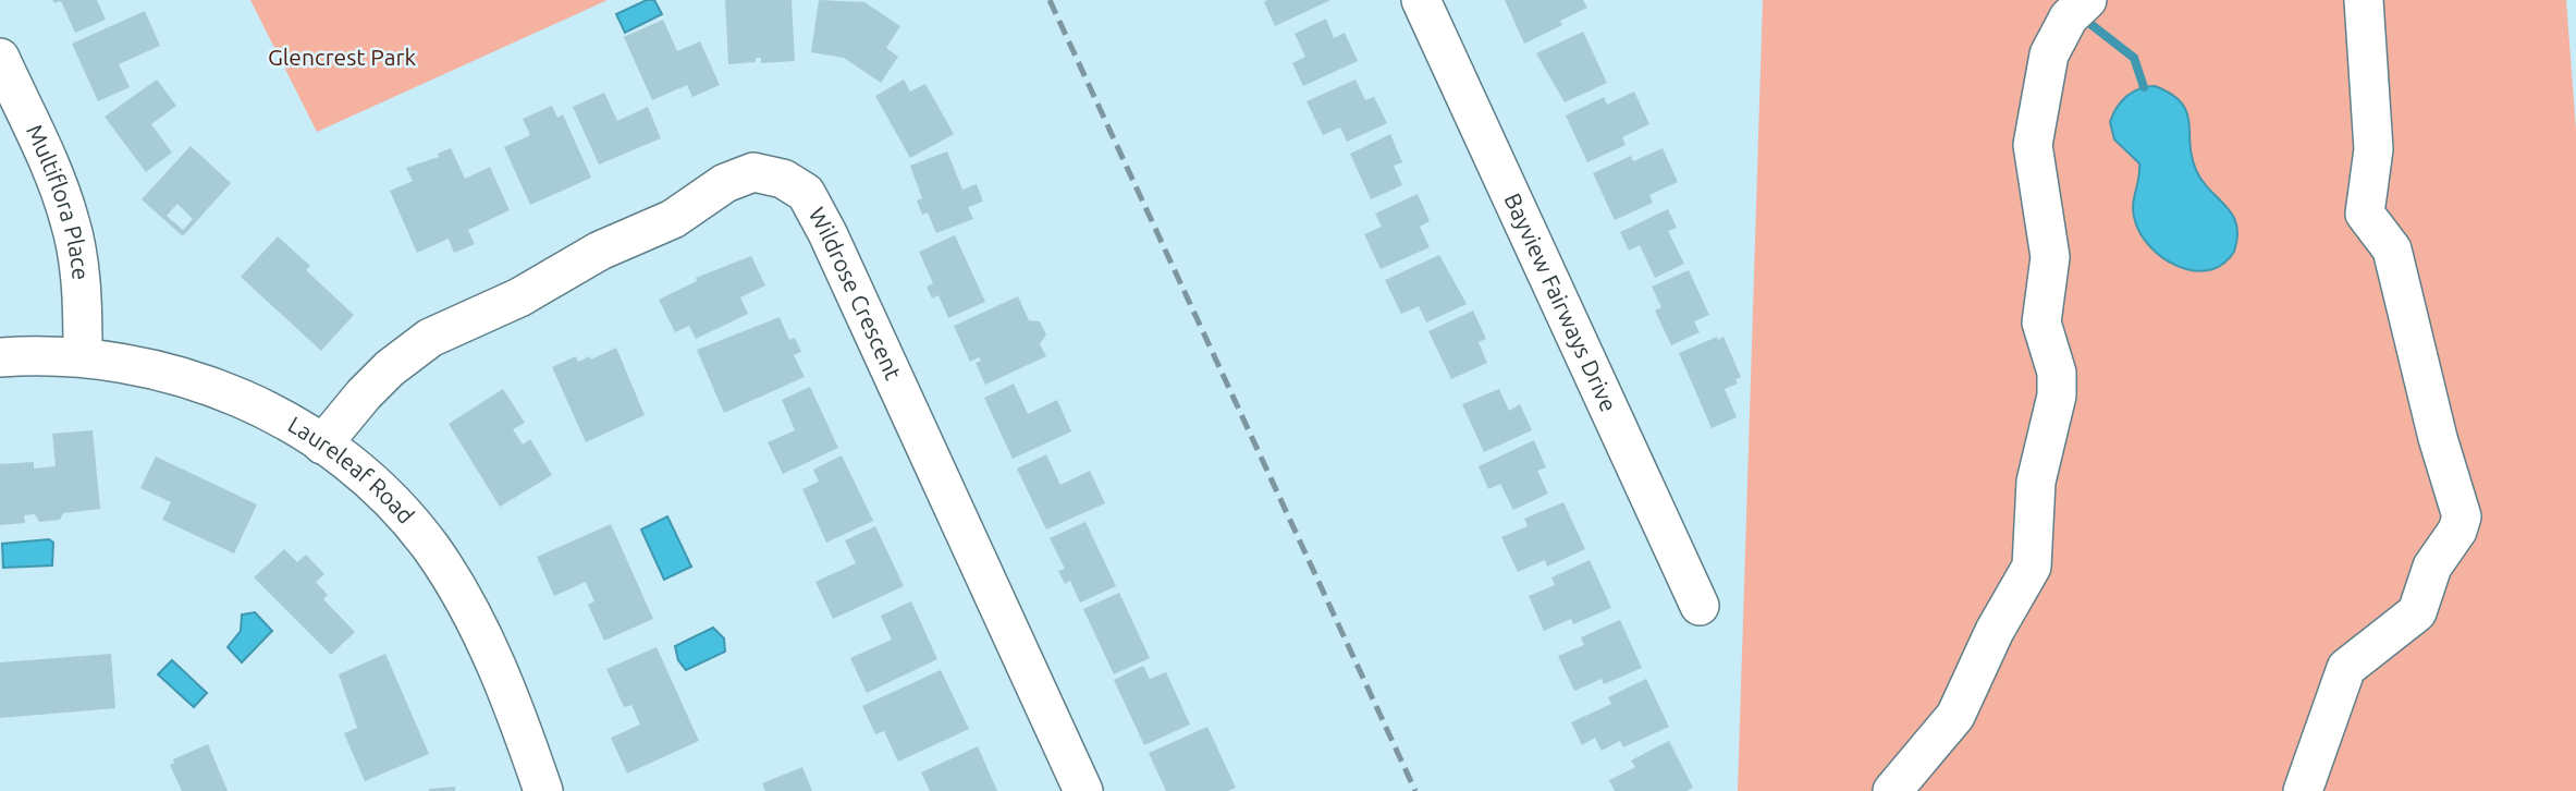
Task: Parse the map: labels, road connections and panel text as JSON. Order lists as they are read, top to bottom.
{
  "streets": {
    "street": [
      "Multiflora Place",
      "Wildrose Crescent",
      "Bayview Fairways Drive",
      "Laureleaf Road"
    ]
  },
  "crossings": [
    ["Multiflora Place", "Laureleaf Road"],
    ["Wildrose Crescent", "Laureleaf Road"]
  ],
  "parks": ["Glencrest Park"]
}
